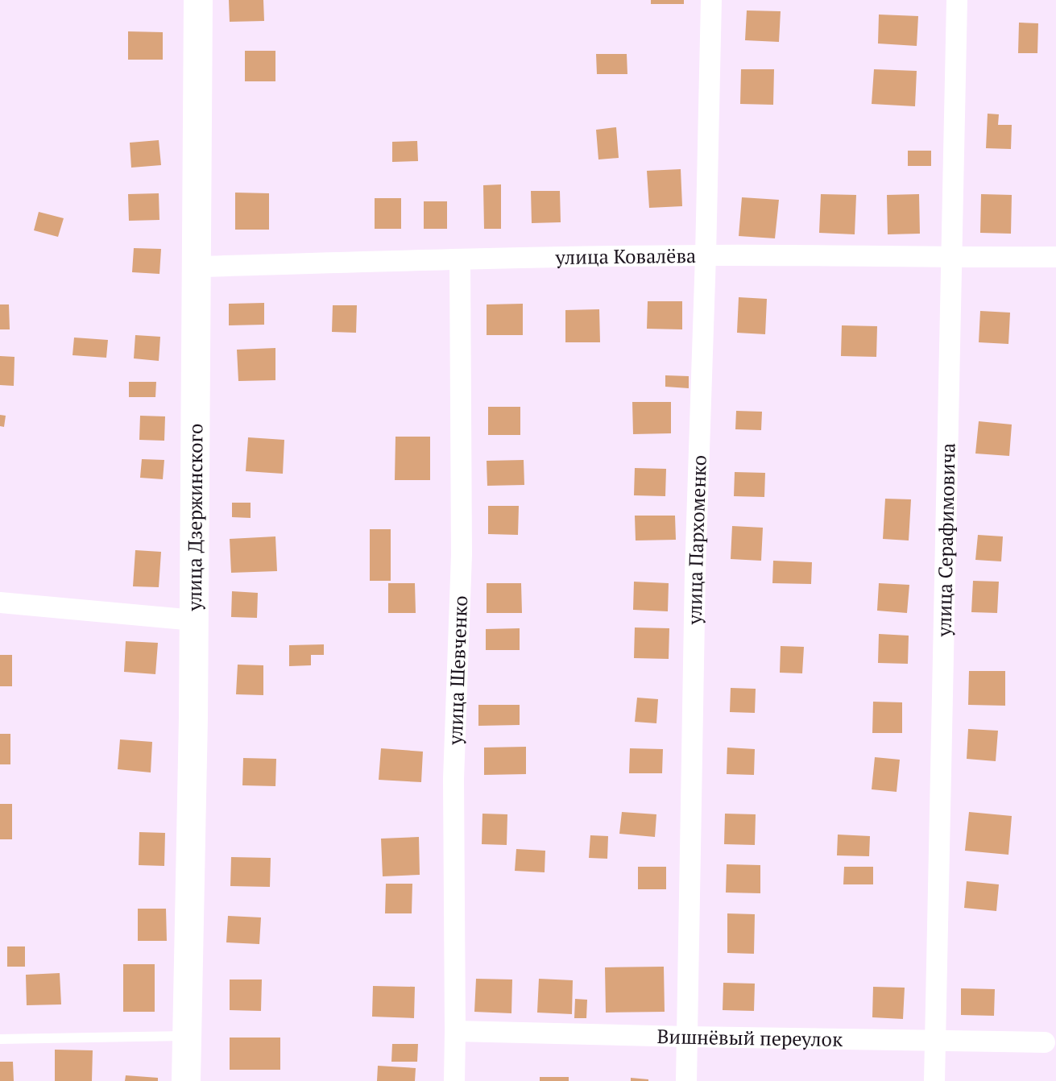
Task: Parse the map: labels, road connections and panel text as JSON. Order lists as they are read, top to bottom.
{
  "streets": {
    "street": [
      "улица Ковалёва",
      "улица Дзержинского",
      "улица Пархоменко",
      "улица Серафимовича",
      "улица Шевченко",
      "Вишнёвый переулок"
    ]
  },
  "crossings": [
    ["улица Ковалёва", "улица Дзержинского"],
    ["улица Ковалёва", "улица Пархоменко"],
    ["улица Ковалёва", "улица Серафимовича"],
    ["улица Ковалёва", "улица Шевченко"],
    ["улица Пархоменко", "Вишнёвый переулок"],
    ["улица Серафимовича", "Вишнёвый переулок"],
    ["улица Шевченко", "Вишнёвый переулок"]
  ]
}
